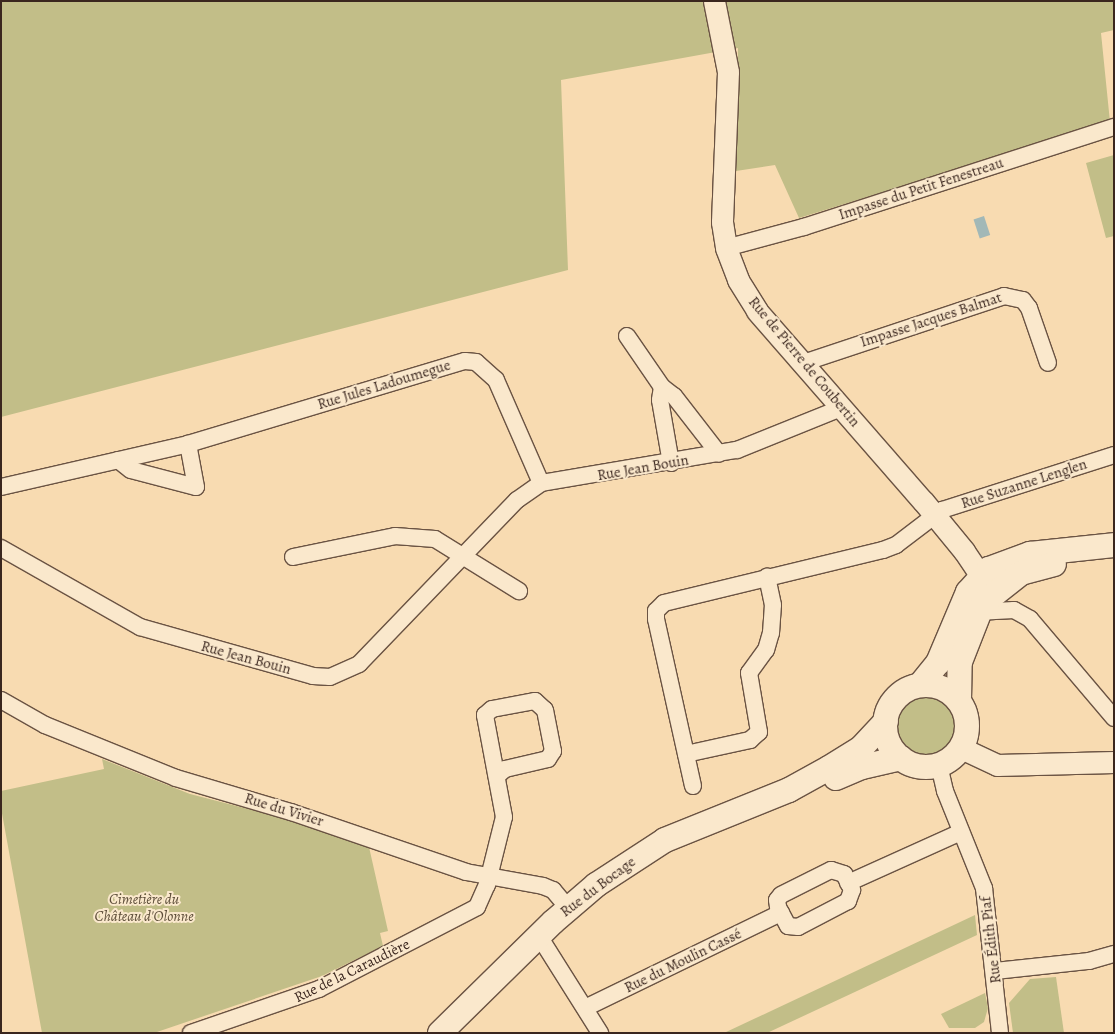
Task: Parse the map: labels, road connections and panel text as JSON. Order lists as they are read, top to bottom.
{
  "streets": {
    "main road": ["Rue du Bocage"],
    "street": [
      "Impasse du Petit Fenestreau",
      "Impasse Jacques Balmat",
      "Rue de Pierre de Coubertin",
      "Rue Jules Ladoumegue",
      "Rue Jean Bouin",
      "Rue Suzanne Lenglen",
      "Rue du Vivier",
      "Rue Édith Piaf",
      "Rue du Moulin Cassé",
      "Rue de la Caraudière"
    ]
  },
  "crossings": [
    ["Impasse du Petit Fenestreau", "Rue de Pierre de Coubertin"],
    ["Impasse Jacques Balmat", "Rue de Pierre de Coubertin"],
    ["Rue de Pierre de Coubertin", "Rue Jean Bouin"],
    ["Rue de Pierre de Coubertin", "Rue Suzanne Lenglen"],
    ["Rue Jules Ladoumegue", "Rue Jean Bouin"],
    ["Rue du Vivier", "Rue du Bocage"],
    ["Rue du Vivier", "Rue de la Caraudière"],
    ["Rue du Bocage", "Rue Édith Piaf"]
  ],
  "parks": ["Cimetière du Château d'Olonne"]
}
